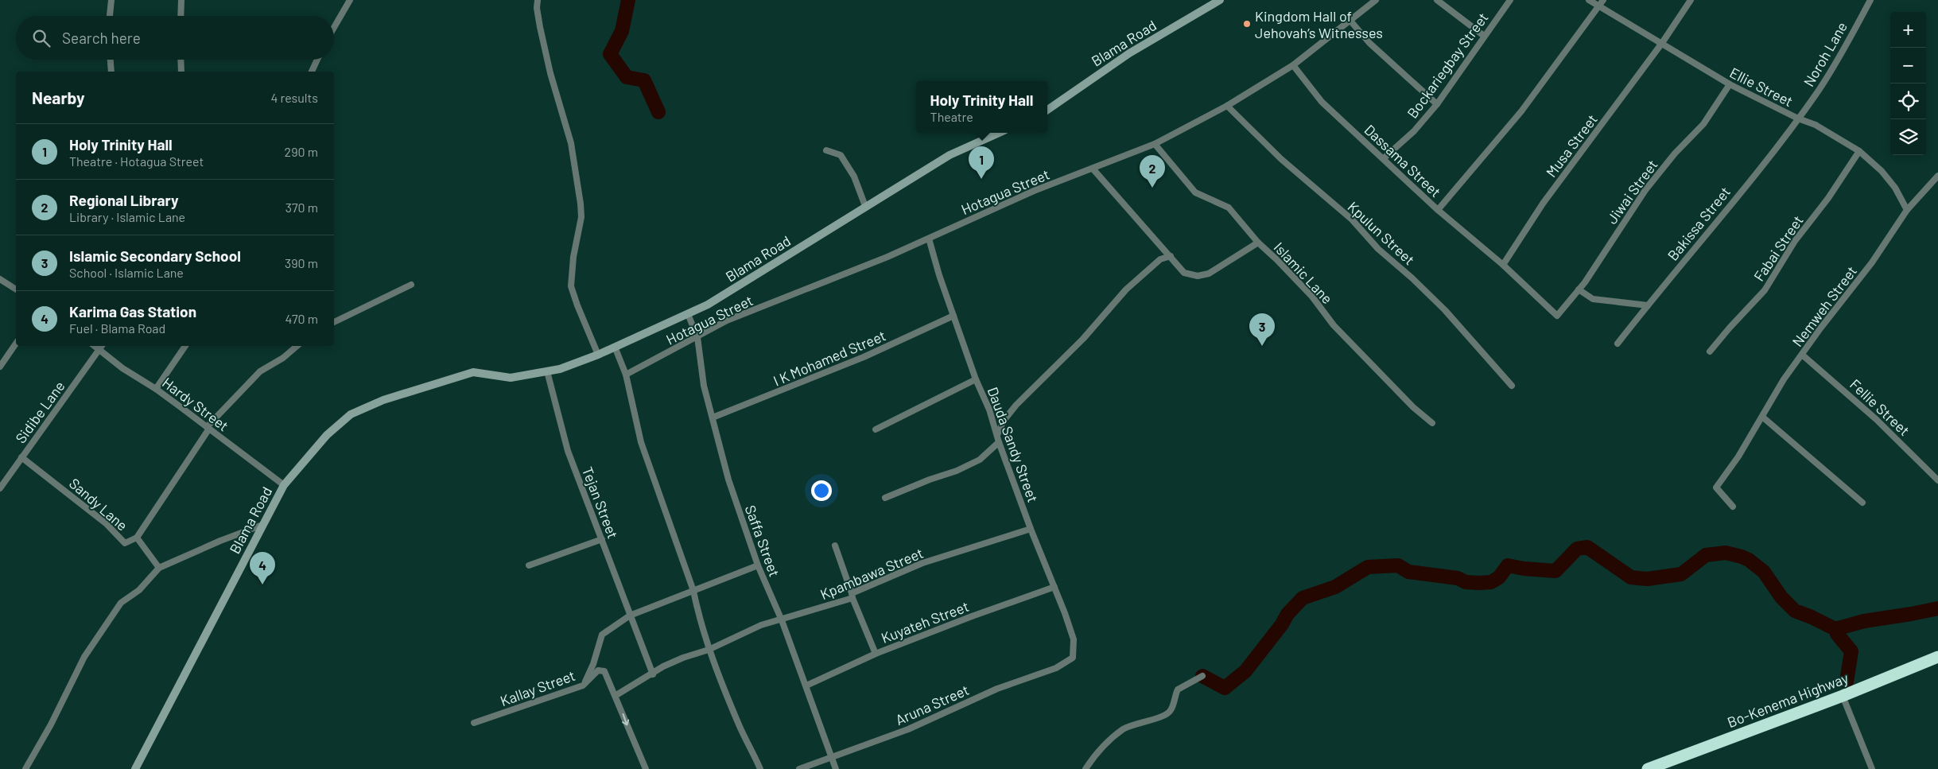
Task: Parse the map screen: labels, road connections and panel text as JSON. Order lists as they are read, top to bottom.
{
  "streets": {
    "highway": ["Bo-Kenema Highway"],
    "street": [
      "Blama Road",
      "Noroh Lane",
      "Bockariegbay Street",
      "Ellie Street",
      "Musa Street",
      "Dassama Street",
      "Hotagua Street",
      "Jiwai Street",
      "Bakissa Street",
      "Kpulun Street",
      "Fabai Street",
      "Islamic Lane",
      "Nemweh Street",
      "I K Mohamed Street",
      "Hardy Street",
      "Fellie Street",
      "Sidibe Lane",
      "Dauda Sandy Street",
      "Tejan Street",
      "Sandy Lane",
      "Saffa Street",
      "Kpambawa Street",
      "Kuyateh Street",
      "Kallay Street",
      "Aruna Street"
    ]
  },
  "crossings": [
    ["Blama Road", "Hardy Street"],
    ["Blama Road", "Tejan Street"],
    ["Blama Road", "Saffa Street"],
    ["Noroh Lane", "Ellie Street"],
    ["Noroh Lane", "Bakissa Street"],
    ["Bockariegbay Street", "Dassama Street"],
    ["Ellie Street", "Musa Street"],
    ["Ellie Street", "Jiwai Street"],
    ["Ellie Street", "Bakissa Street"],
    ["Ellie Street", "Fabai Street"],
    ["Ellie Street", "Nemweh Street"],
    ["Musa Street", "Dassama Street"],
    ["Dassama Street", "Hotagua Street"],
    ["Dassama Street", "Jiwai Street"],
    ["Hotagua Street", "Kpulun Street"],
    ["Hotagua Street", "Islamic Lane"],
    ["Hotagua Street", "Dauda Sandy Street"],
    ["Hotagua Street", "Saffa Street"],
    ["Nemweh Street", "Fellie Street"],
    ["I K Mohamed Street", "Dauda Sandy Street"],
    ["I K Mohamed Street", "Saffa Street"],
    ["Hardy Street", "Sidibe Lane"],
    ["Sidibe Lane", "Sandy Lane"],
    ["Dauda Sandy Street", "Kpambawa Street"],
    ["Dauda Sandy Street", "Kuyateh Street"],
    ["Dauda Sandy Street", "Aruna Street"],
    ["Tejan Street", "Kpambawa Street"],
    ["Saffa Street", "Kpambawa Street"],
    ["Saffa Street", "Kuyateh Street"],
    ["Saffa Street", "Aruna Street"],
    ["Kpambawa Street", "Kallay Street"]
  ],
  "places": ["Kingdom Hall of Jehovah’s Witnesses"],
  "page": {
    "map_buttons": ["+", "−"],
    "search": "Search here",
    "heading": ["Nearby", "4 results"],
    "popup": ["Holy Trinity Hall", "Theatre"],
    "list": [
      {
        "mark": "1",
        "name": "Holy Trinity Hall",
        "note": "Theatre · Hotagua Street",
        "value": "290 m"
      },
      {
        "mark": "2",
        "name": "Regional Library",
        "note": "Library · Islamic Lane",
        "value": "370 m"
      },
      {
        "mark": "3",
        "name": "Islamic Secondary School",
        "note": "School · Islamic Lane",
        "value": "390 m"
      },
      {
        "mark": "4",
        "name": "Karima Gas Station",
        "note": "Fuel · Blama Road",
        "value": "470 m"
      }
    ],
    "pins": [
      "1",
      "2",
      "3",
      "4"
    ]
  }
}
